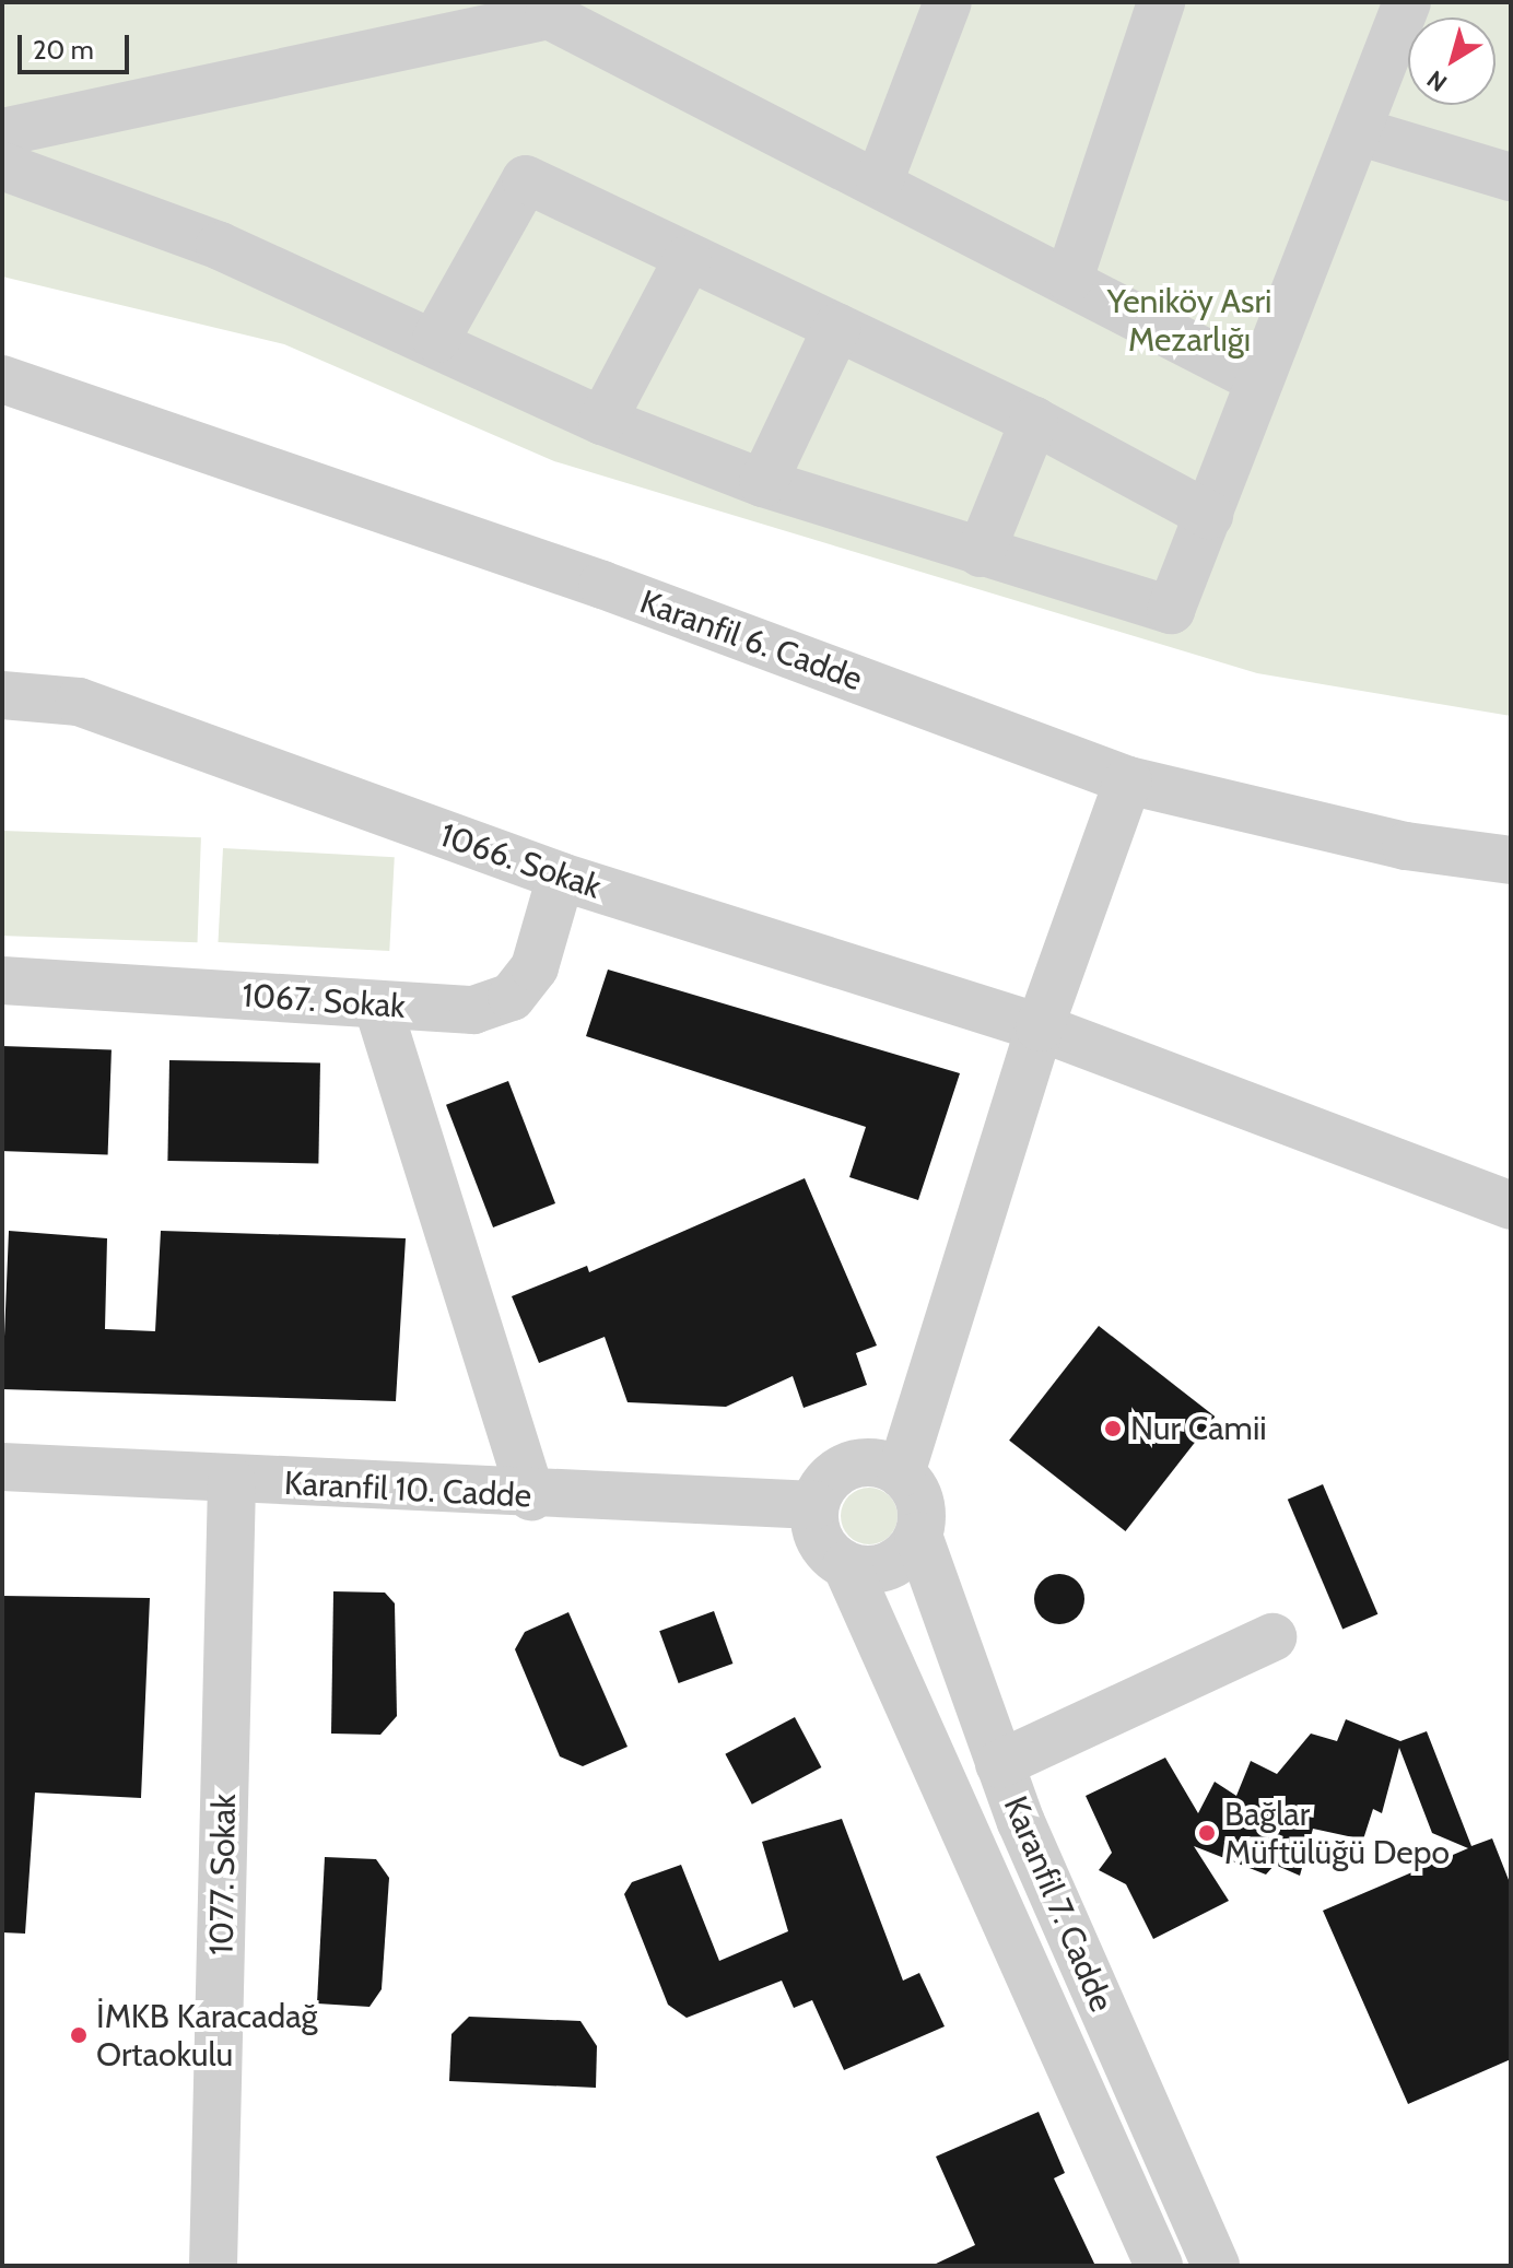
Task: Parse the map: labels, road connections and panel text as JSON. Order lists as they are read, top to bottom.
{
  "streets": {
    "street": [
      "Karanfil 6. Cadde",
      "1066. Sokak",
      "1067. Sokak",
      "Karanfil 10. Cadde",
      "1077. Sokak",
      "Karanfil 7. Cadde"
    ]
  },
  "crossings": [
    ["1066. Sokak", "1067. Sokak"],
    ["Karanfil 10. Cadde", "1077. Sokak"],
    ["Karanfil 10. Cadde", "Karanfil 7. Cadde"]
  ],
  "parks": ["Yeniköy Asri Mezarlığı"],
  "places": ["Nur Camii", "Bağlar Müftülüğü Depo", "İMKB Karacadağ Ortaokulu"],
  "scale_bar": "20 m",
  "north": "bottom left"
}
